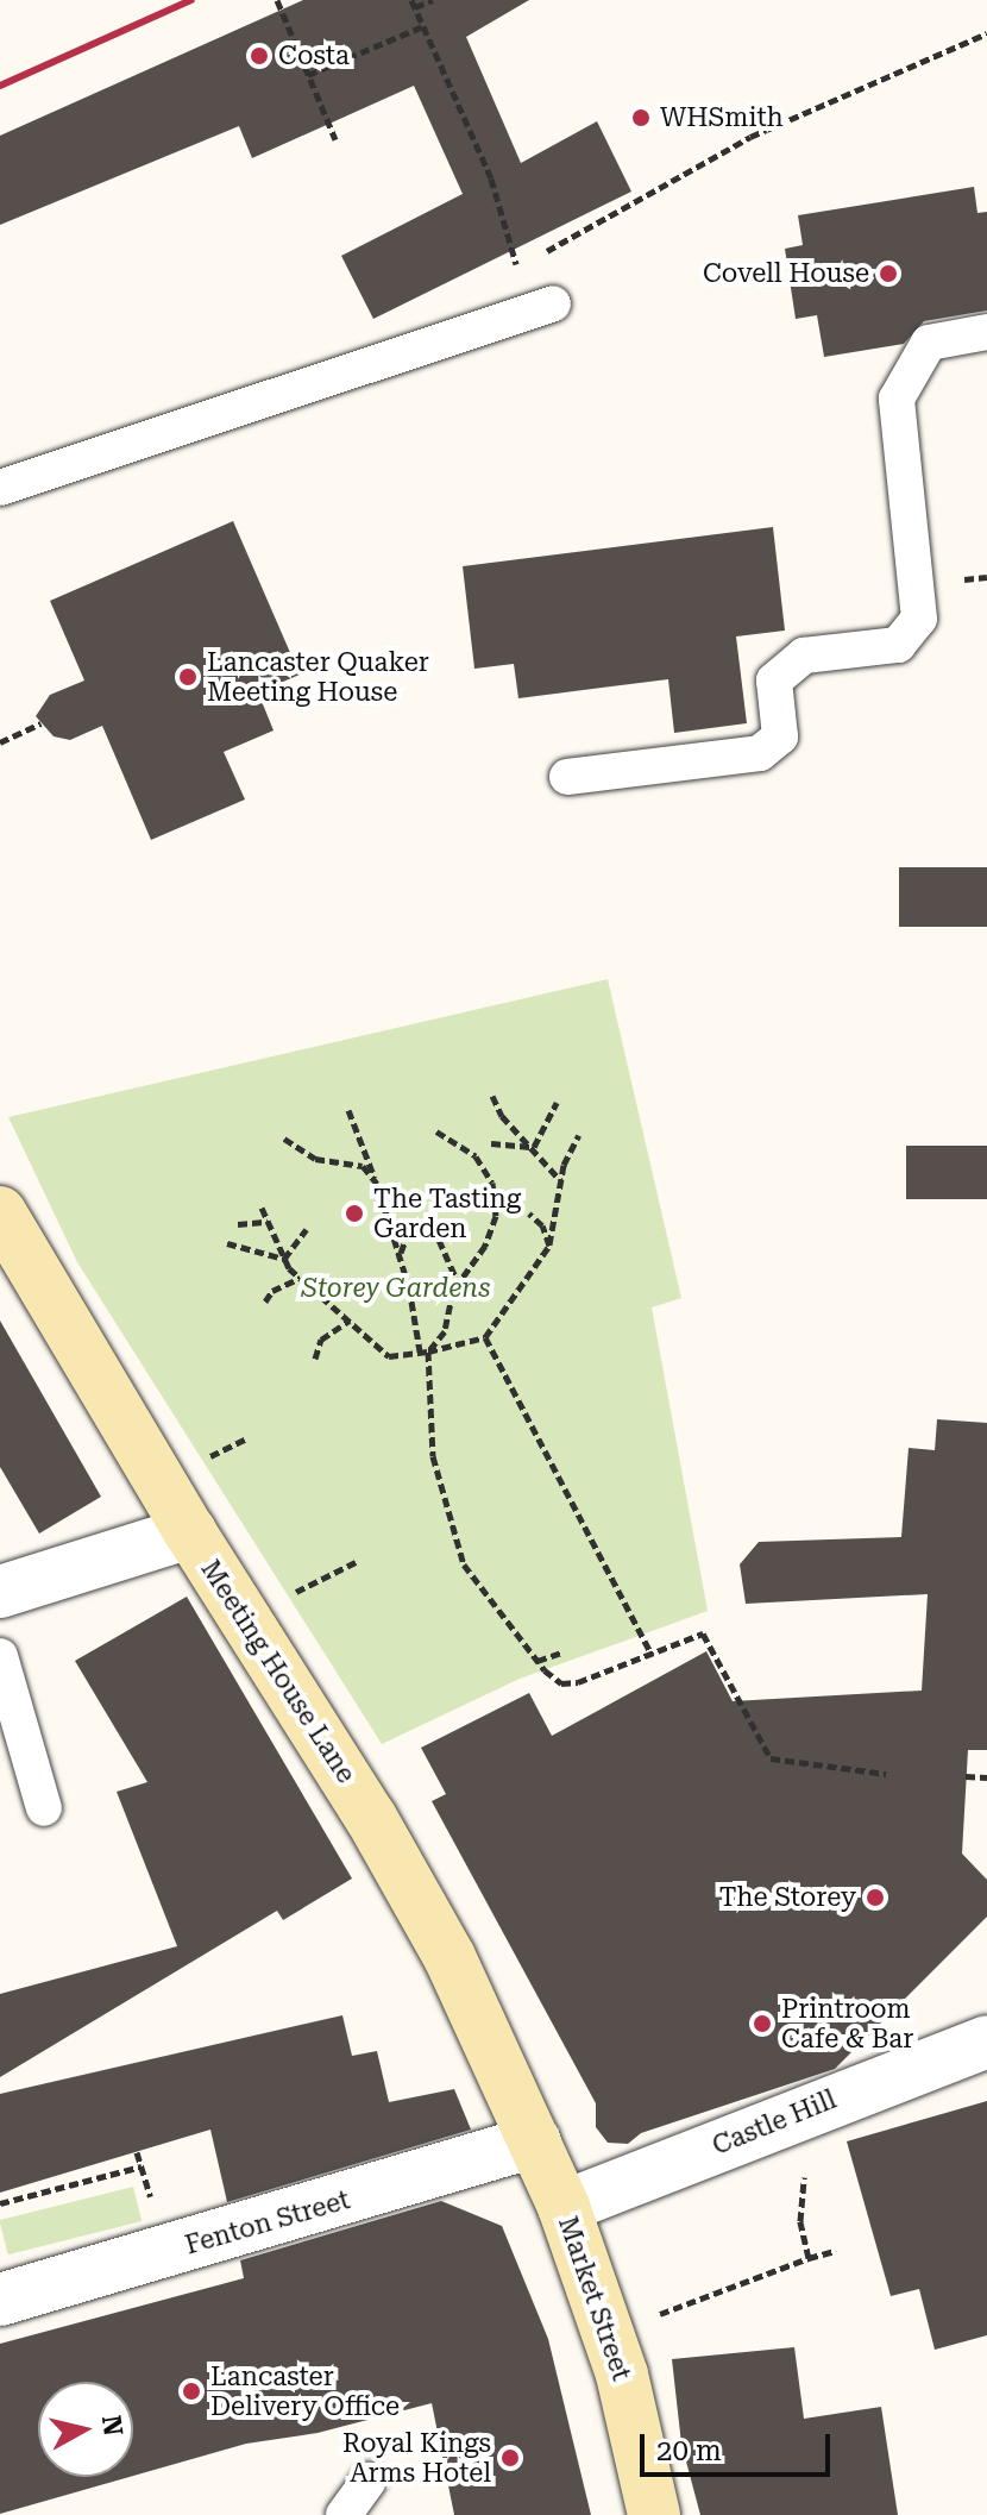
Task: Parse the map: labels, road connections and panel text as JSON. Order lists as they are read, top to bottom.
{
  "streets": {
    "street": [
      "Meeting House Lane",
      "Castle Hill",
      "Fenton Street",
      "Market Street"
    ]
  },
  "crossings": [
    ["Meeting House Lane", "Fenton Street"],
    ["Meeting House Lane", "Market Street"],
    ["Castle Hill", "Market Street"],
    ["Fenton Street", "Market Street"]
  ],
  "parks": ["Storey Gardens"],
  "places": [
    "Costa",
    "WHSmith",
    "Covell House",
    "Lancaster Quaker Meeting House",
    "The Tasting Garden",
    "The Storey",
    "Printroom Cafe & Bar",
    "Lancaster Delivery Office",
    "Royal Kings Arms Hotel"
  ],
  "scale_bar": "20 m",
  "north": "right"
}
